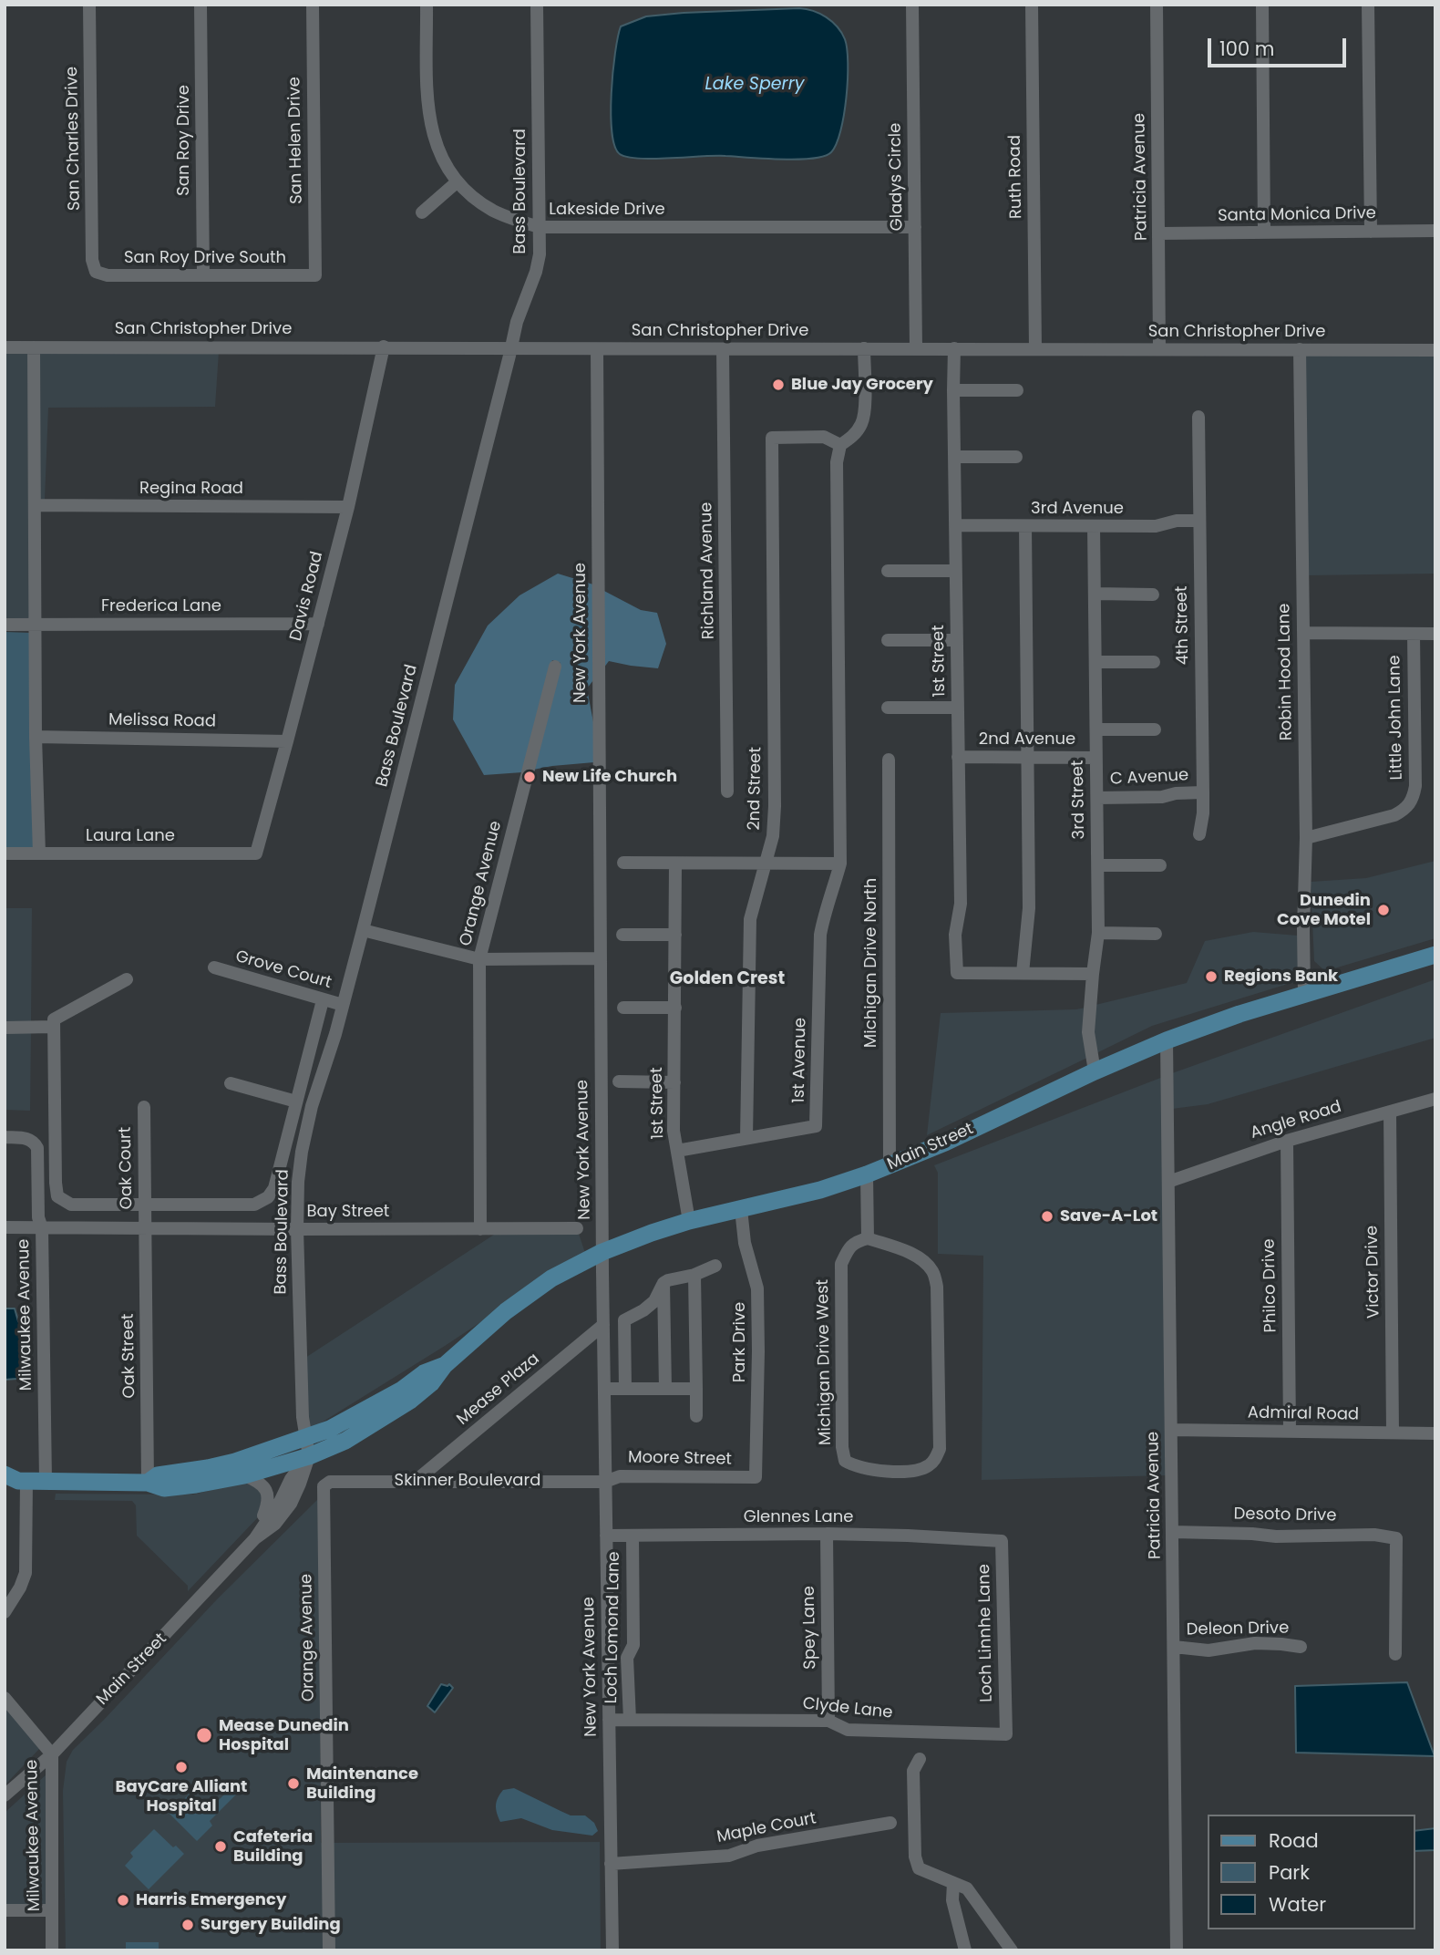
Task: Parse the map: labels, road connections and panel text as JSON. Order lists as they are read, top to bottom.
{
  "streets": {
    "main road": ["Main Street"],
    "street": [
      "San Charles Drive",
      "San Roy Drive",
      "San Helen Drive",
      "Gladys Circle",
      "Ruth Road",
      "Patricia Avenue",
      "Bass Boulevard",
      "Lakeside Drive",
      "Santa Monica Drive",
      "San Roy Drive South",
      "San Christopher Drive",
      "Regina Road",
      "3rd Avenue",
      "Richland Avenue",
      "Davis Road",
      "Frederica Lane",
      "4th Street",
      "New York Avenue",
      "1st Street",
      "Robin Hood Lane",
      "Little John Lane",
      "Melissa Road",
      "2nd Avenue",
      "C Avenue",
      "2nd Street",
      "3rd Street",
      "Laura Lane",
      "Orange Avenue",
      "Michigan Drive North",
      "Grove Court",
      "1st Avenue",
      "Angle Road",
      "Oak Court",
      "Bay Street",
      "Victor Drive",
      "Philco Drive",
      "Milwaukee Avenue",
      "Park Drive",
      "Oak Street",
      "Michigan Drive West",
      "Mease Plaza",
      "Admiral Road",
      "Moore Street",
      "Skinner Boulevard",
      "Desoto Drive",
      "Glennes Lane",
      "Loch Lomond Lane",
      "Spey Lane",
      "Deleon Drive",
      "Loch Linnhe Lane",
      "Clyde Lane",
      "Maple Court"
    ]
  },
  "crossings": [
    ["San Charles Drive", "San Roy Drive South"],
    ["San Roy Drive", "San Roy Drive South"],
    ["San Helen Drive", "San Roy Drive South"],
    ["Gladys Circle", "Lakeside Drive"],
    ["Gladys Circle", "San Christopher Drive"],
    ["Ruth Road", "San Christopher Drive"],
    ["Patricia Avenue", "Santa Monica Drive"],
    ["Patricia Avenue", "San Christopher Drive"],
    ["Patricia Avenue", "Angle Road"],
    ["Patricia Avenue", "Main Street"],
    ["Patricia Avenue", "Admiral Road"],
    ["Patricia Avenue", "Desoto Drive"],
    ["Patricia Avenue", "Deleon Drive"],
    ["Bass Boulevard", "Lakeside Drive"],
    ["Bass Boulevard", "San Christopher Drive"],
    ["Bass Boulevard", "Grove Court"],
    ["Bass Boulevard", "Main Street"],
    ["Bass Boulevard", "Bay Street"],
    ["San Christopher Drive", "Richland Avenue"],
    ["San Christopher Drive", "Davis Road"],
    ["San Christopher Drive", "New York Avenue"],
    ["San Christopher Drive", "1st Street"],
    ["San Christopher Drive", "Robin Hood Lane"],
    ["Regina Road", "Davis Road"],
    ["3rd Avenue", "4th Street"],
    ["3rd Avenue", "1st Street"],
    ["3rd Avenue", "3rd Street"],
    ["Davis Road", "Frederica Lane"],
    ["Davis Road", "Melissa Road"],
    ["Davis Road", "Laura Lane"],
    ["4th Street", "C Avenue"],
    ["New York Avenue", "Main Street"],
    ["New York Avenue", "Mease Plaza"],
    ["New York Avenue", "Moore Street"],
    ["New York Avenue", "Skinner Boulevard"],
    ["New York Avenue", "Glennes Lane"],
    ["New York Avenue", "Clyde Lane"],
    ["New York Avenue", "Maple Court"],
    ["1st Street", "2nd Avenue"],
    ["1st Street", "1st Avenue"],
    ["Robin Hood Lane", "Little John Lane"],
    ["Robin Hood Lane", "Main Street"],
    ["2nd Avenue", "3rd Street"],
    ["C Avenue", "3rd Street"],
    ["2nd Street", "1st Avenue"],
    ["3rd Street", "Main Street"],
    ["Orange Avenue", "Bay Street"],
    ["Orange Avenue", "Skinner Boulevard"],
    ["Michigan Drive North", "Main Street"],
    ["Angle Road", "Victor Drive"],
    ["Angle Road", "Philco Drive"],
    ["Main Street", "Milwaukee Avenue"],
    ["Main Street", "Park Drive"],
    ["Oak Court", "Bay Street"],
    ["Oak Court", "Oak Street"],
    ["Bay Street", "Milwaukee Avenue"],
    ["Bay Street", "Oak Street"],
    ["Victor Drive", "Admiral Road"],
    ["Philco Drive", "Admiral Road"],
    ["Park Drive", "Moore Street"],
    ["Mease Plaza", "Skinner Boulevard"],
    ["Moore Street", "Skinner Boulevard"],
    ["Glennes Lane", "Loch Lomond Lane"],
    ["Glennes Lane", "Spey Lane"],
    ["Glennes Lane", "Loch Linnhe Lane"],
    ["Loch Lomond Lane", "Clyde Lane"],
    ["Spey Lane", "Clyde Lane"],
    ["Loch Linnhe Lane", "Clyde Lane"]
  ],
  "districts": ["Golden Crest"],
  "water": ["Lake Sperry"],
  "places": [
    "Blue Jay Grocery",
    "New Life Church",
    "Dunedin Cove Motel",
    "Regions Bank",
    "Save-A-Lot",
    "Mease Dunedin Hospital",
    "BayCare Alliant Hospital",
    "Maintenance Building",
    "Cafeteria Building",
    "Harris Emergency",
    "Surgery Building"
  ],
  "legend": ["Road", "Park", "Water"],
  "scale_bar": "100 m"
}
